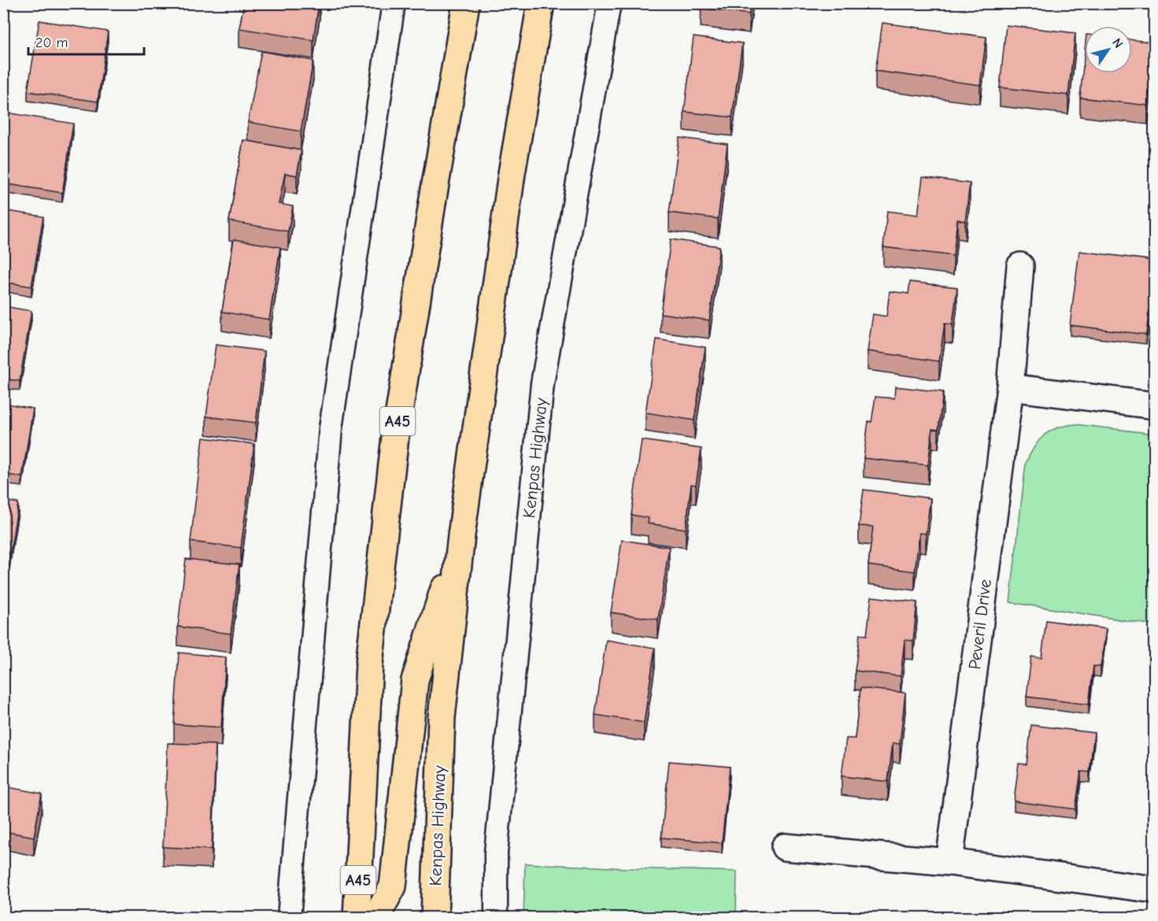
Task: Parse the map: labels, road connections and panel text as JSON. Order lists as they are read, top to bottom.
{
  "streets": {
    "highway": ["A45", "Kenpas Highway"],
    "street": ["Peveril Drive"]
  },
  "scale_bar": "20 m",
  "north": "top right"
}
